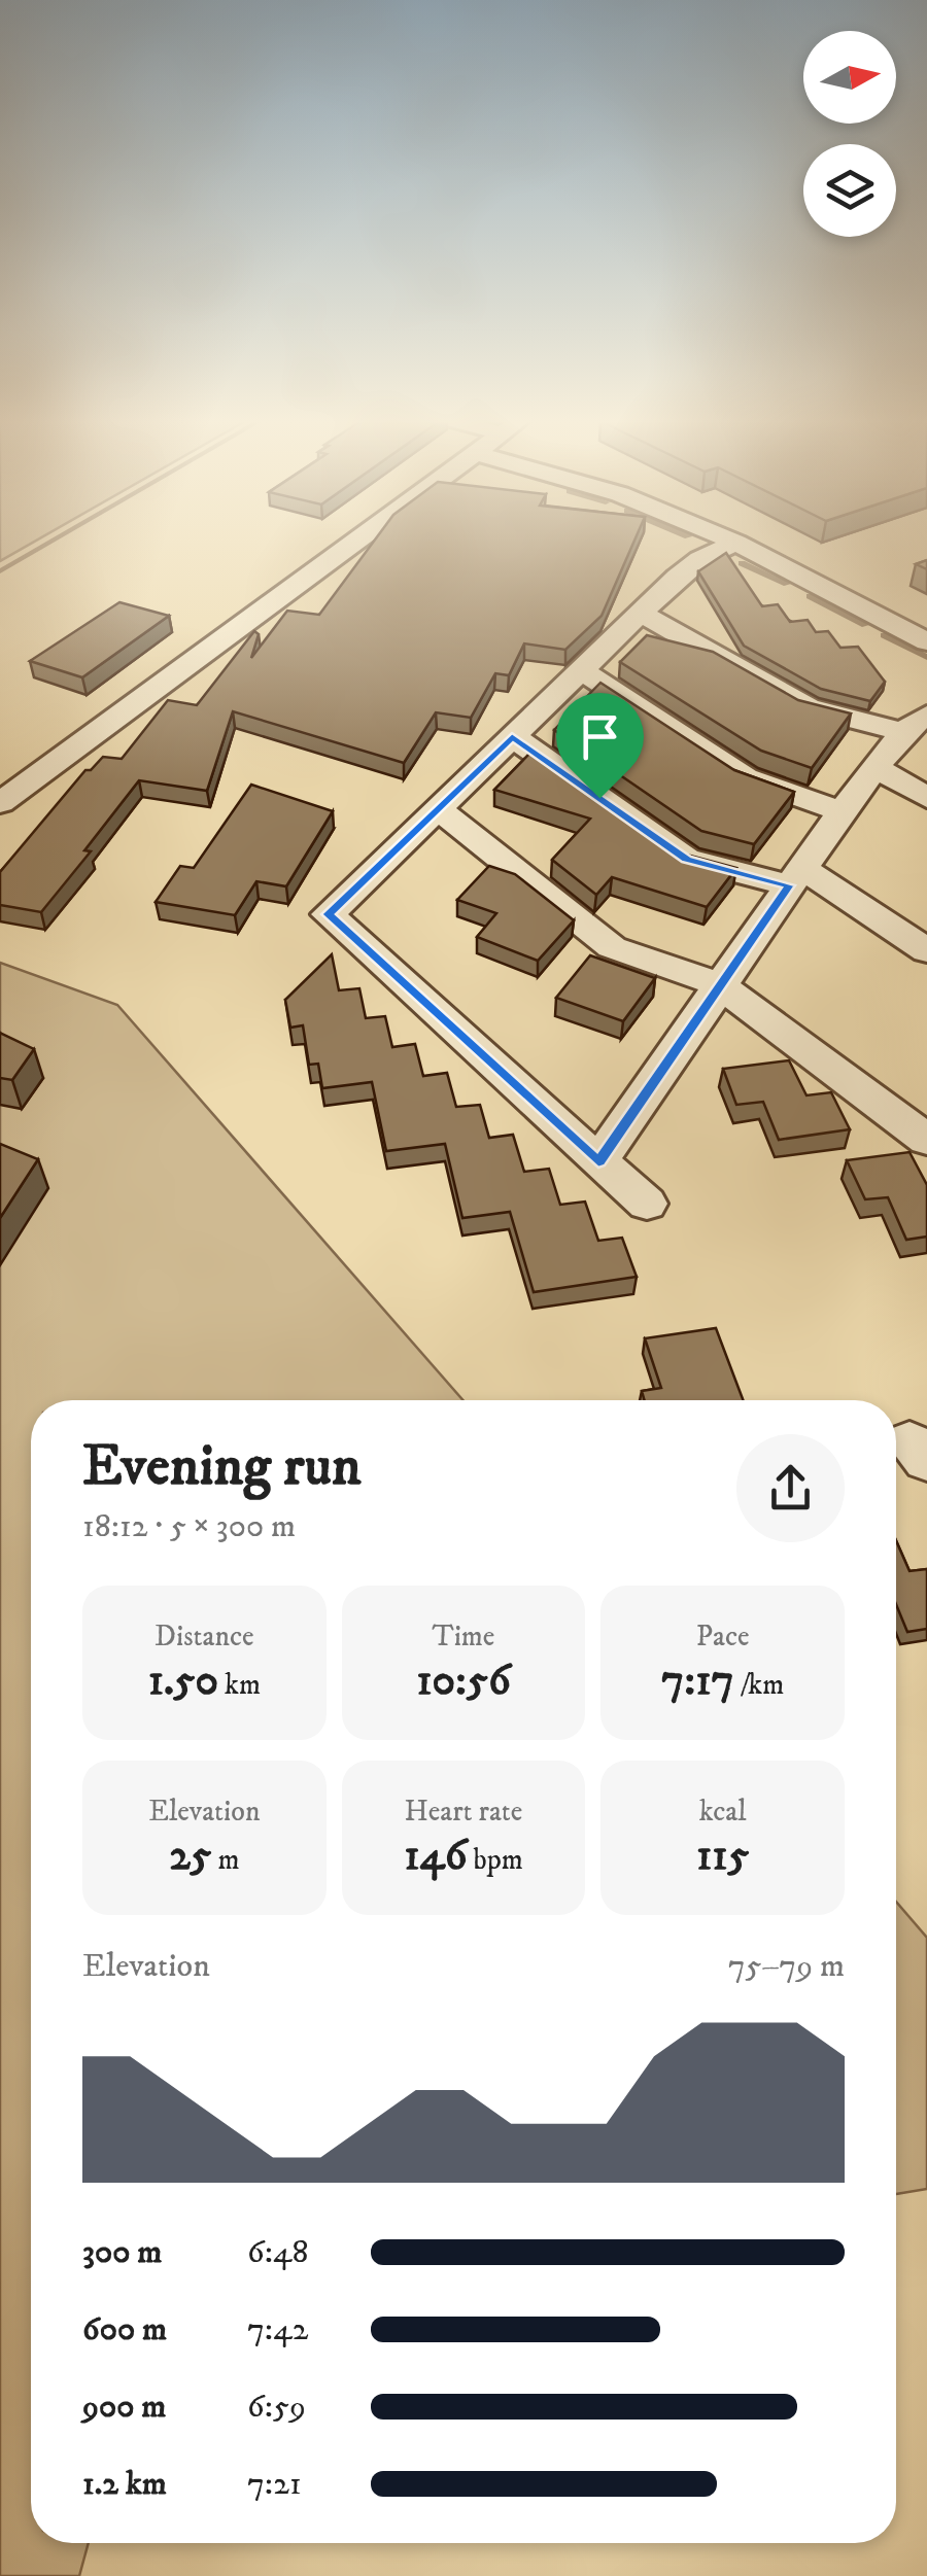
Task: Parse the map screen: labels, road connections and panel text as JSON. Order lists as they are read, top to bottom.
{
  "north": "right",
  "page": {
    "heading": ["Evening run", "18:12 · 5 × 300 m"],
    "stats": [
      ["Distance", "1.50 km"],
      ["Time", "10:56"],
      ["Pace", "7:17 /km"],
      ["Elevation", "25 m"],
      ["Heart rate", "146 bpm"],
      ["kcal", "115"]
    ],
    "chart": ["Elevation", "75–79 m"],
    "list": [
      {
        "name": "300 m",
        "note": "6:48"
      },
      {
        "name": "600 m",
        "note": "7:42"
      },
      {
        "name": "900 m",
        "note": "6:59"
      },
      {
        "name": "1.2 km",
        "note": "7:21"
      }
    ]
  }
}
